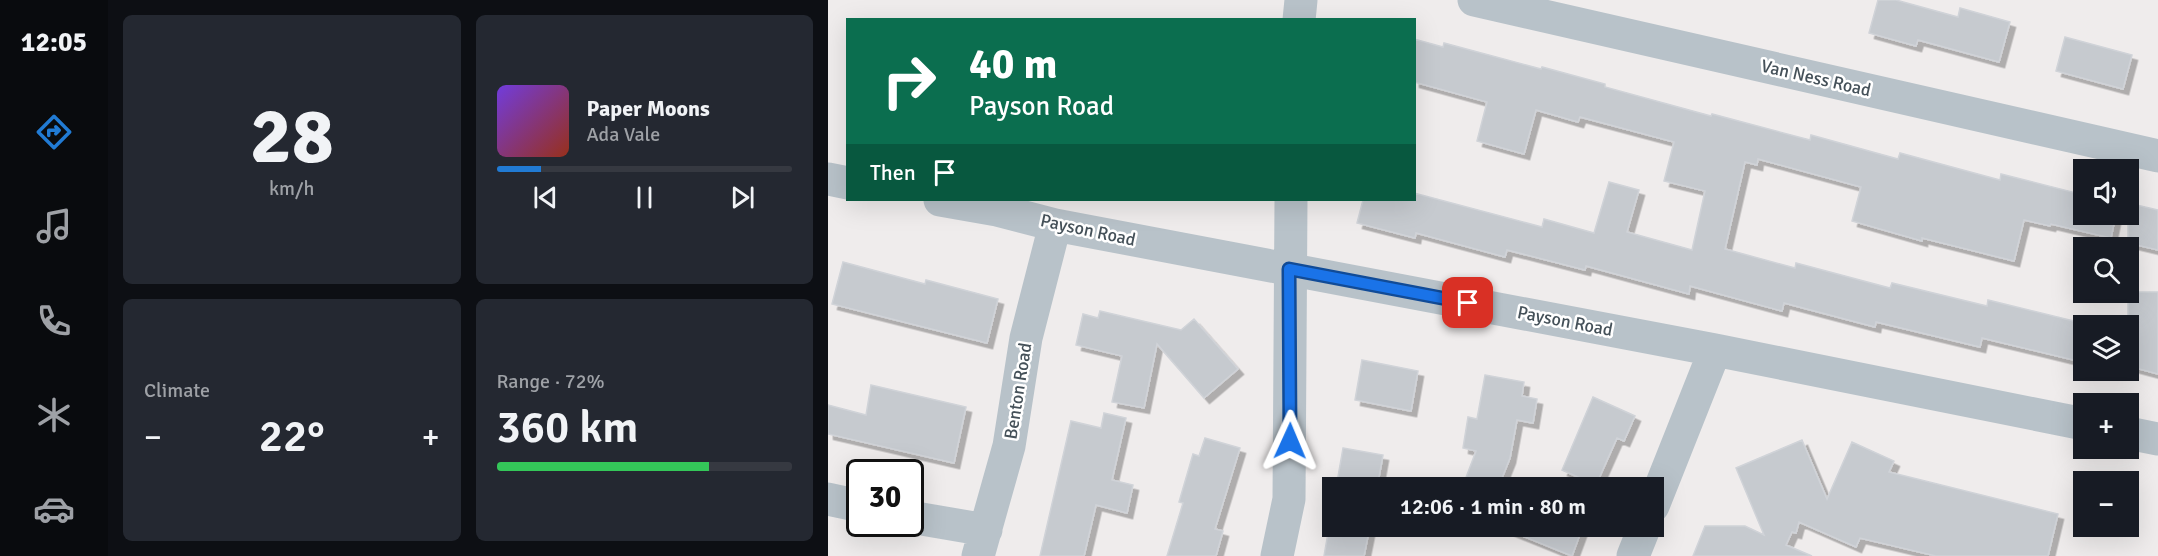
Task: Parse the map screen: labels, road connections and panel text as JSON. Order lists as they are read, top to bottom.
{
  "streets": {
    "street": ["Van Ness Road", "Payson Road", "Benton Road"]
  },
  "crossings": [
    ["Payson Road", "Benton Road"]
  ],
  "page": {
    "tabs": "12:05",
    "tile": [
      ["28", "km/h"],
      "Climate",
      ["Range · 72%", "360 km"]
    ],
    "turn": ["40 m", "Payson Road"],
    "song": ["Paper Moons", "Ada Vale"],
    "then": "Then",
    "map_buttons": ["+", "−"],
    "heat": ["−", "22°", "+"],
    "limit": "30",
    "trip": "12:06 · 1 min · 80 m"
  }
}
